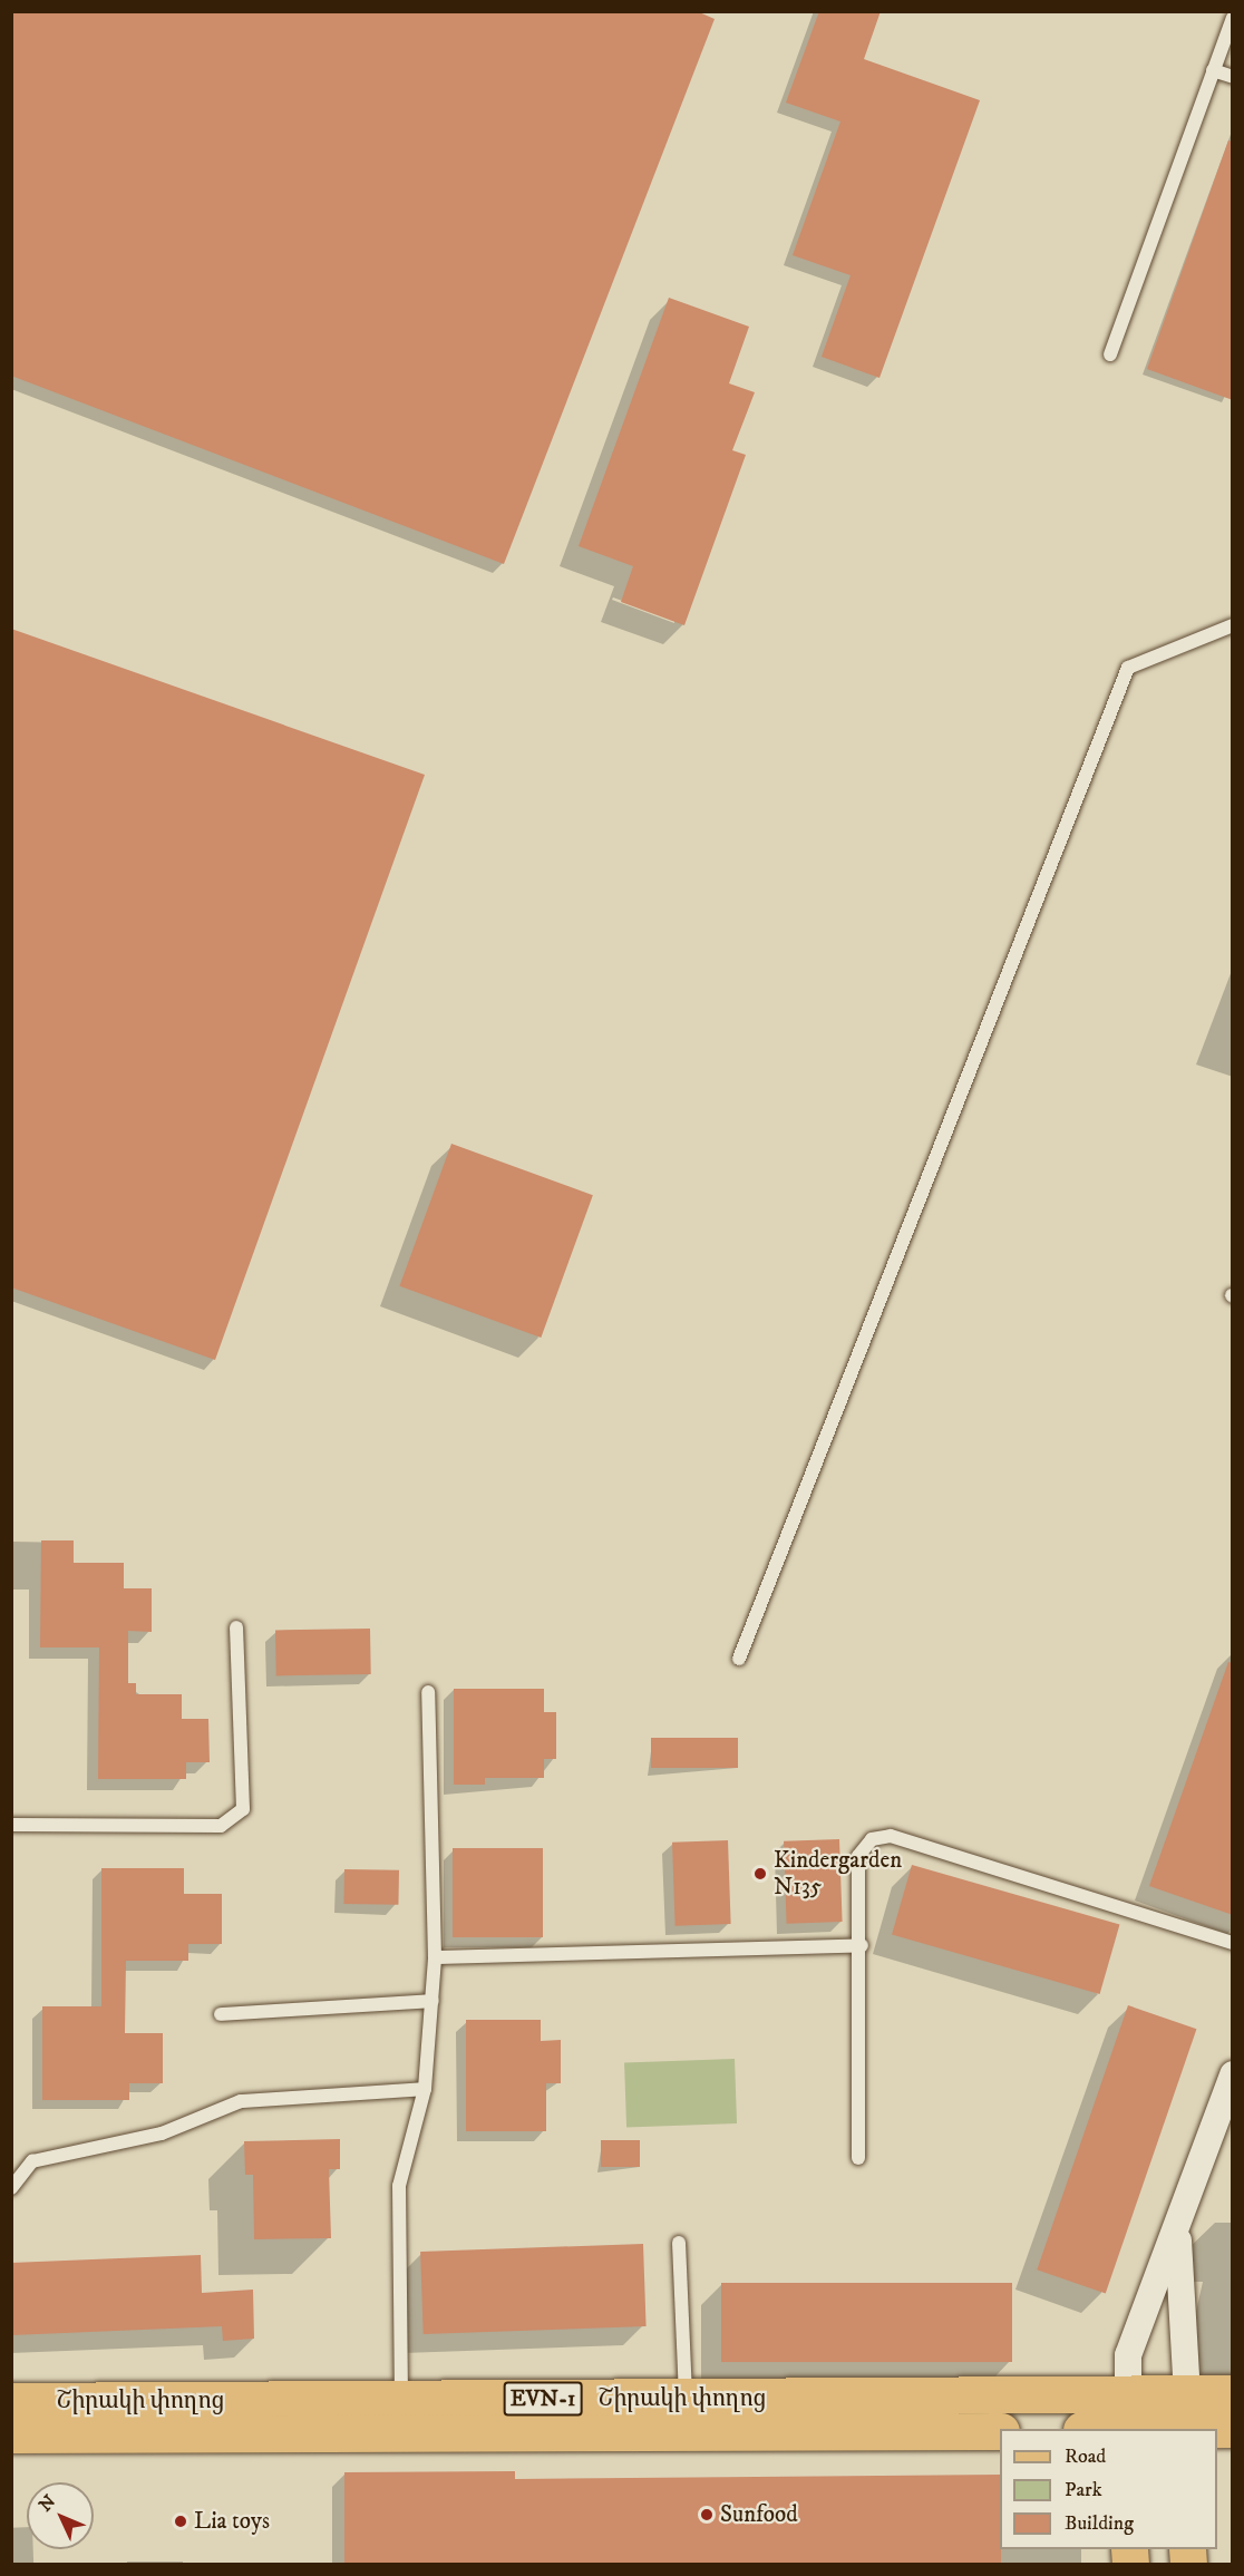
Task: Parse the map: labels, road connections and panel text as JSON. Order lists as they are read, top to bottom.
{
  "streets": {
    "main road": ["EVN-1", "Շիրակի փողոց"]
  },
  "places": ["Kindergarden N135", "Sunfood", "Lia toys"],
  "legend": ["Road", "Park", "Building"],
  "north": "top left"
}
